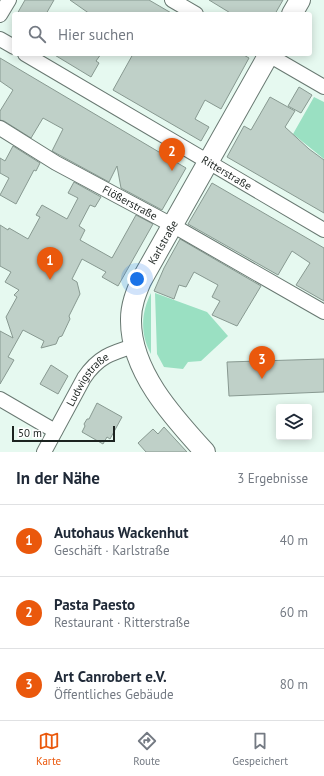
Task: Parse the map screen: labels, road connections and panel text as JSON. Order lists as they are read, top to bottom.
{
  "streets": {
    "street": [
      "Ritterstraße",
      "Flößerstraße",
      "Karlstraße",
      "Ludwigstraße"
    ]
  },
  "crossings": [
    ["Ritterstraße", "Karlstraße"],
    ["Flößerstraße", "Karlstraße"],
    ["Karlstraße", "Ludwigstraße"]
  ],
  "scale_bar": "50 m",
  "page": {
    "search": "Hier suchen",
    "pins": ["2", "1", "3"],
    "scale": "50 m",
    "heading": ["In der Nähe", "3 Ergebnisse"],
    "list": [
      {
        "mark": "1",
        "name": "Autohaus Wackenhut",
        "note": "Geschäft · Karlstraße",
        "value": "40 m"
      },
      {
        "mark": "2",
        "name": "Pasta Paesto",
        "note": "Restaurant · Ritterstraße",
        "value": "60 m"
      },
      {
        "mark": "3",
        "name": "Art Canrobert e.V.",
        "note": "Öffentliches Gebäude",
        "value": "80 m"
      }
    ],
    "nav": ["Karte", "Route", "Gespeichert"]
  }
}
